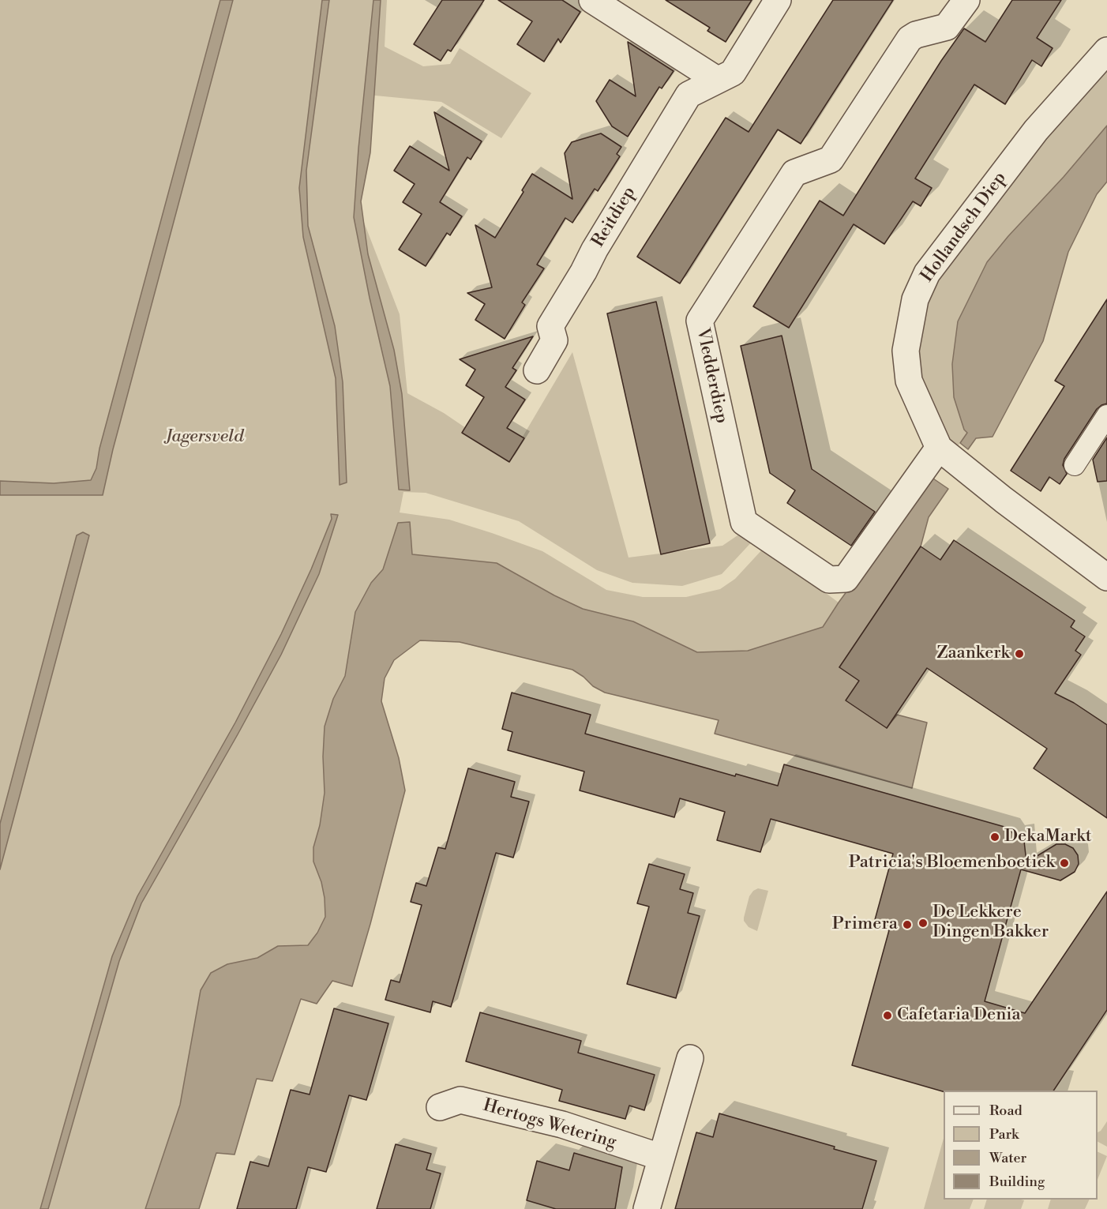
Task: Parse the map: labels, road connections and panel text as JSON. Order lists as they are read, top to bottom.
{
  "streets": {
    "street": [
      "Reitdiep",
      "Hollandsch Diep",
      "Vledderdiep",
      "Hertogs Wetering"
    ]
  },
  "crossings": [
    ["Hollandsch Diep", "Vledderdiep"]
  ],
  "parks": ["Jagersveld"],
  "places": [
    "Zaankerk",
    "DekaMarkt",
    "Patricia's Bloemenboetiek",
    "De Lekkere Dingen Bakker",
    "Primera",
    "Cafetaria Denia"
  ],
  "legend": [
    "Road",
    "Park",
    "Water",
    "Building"
  ]
}
